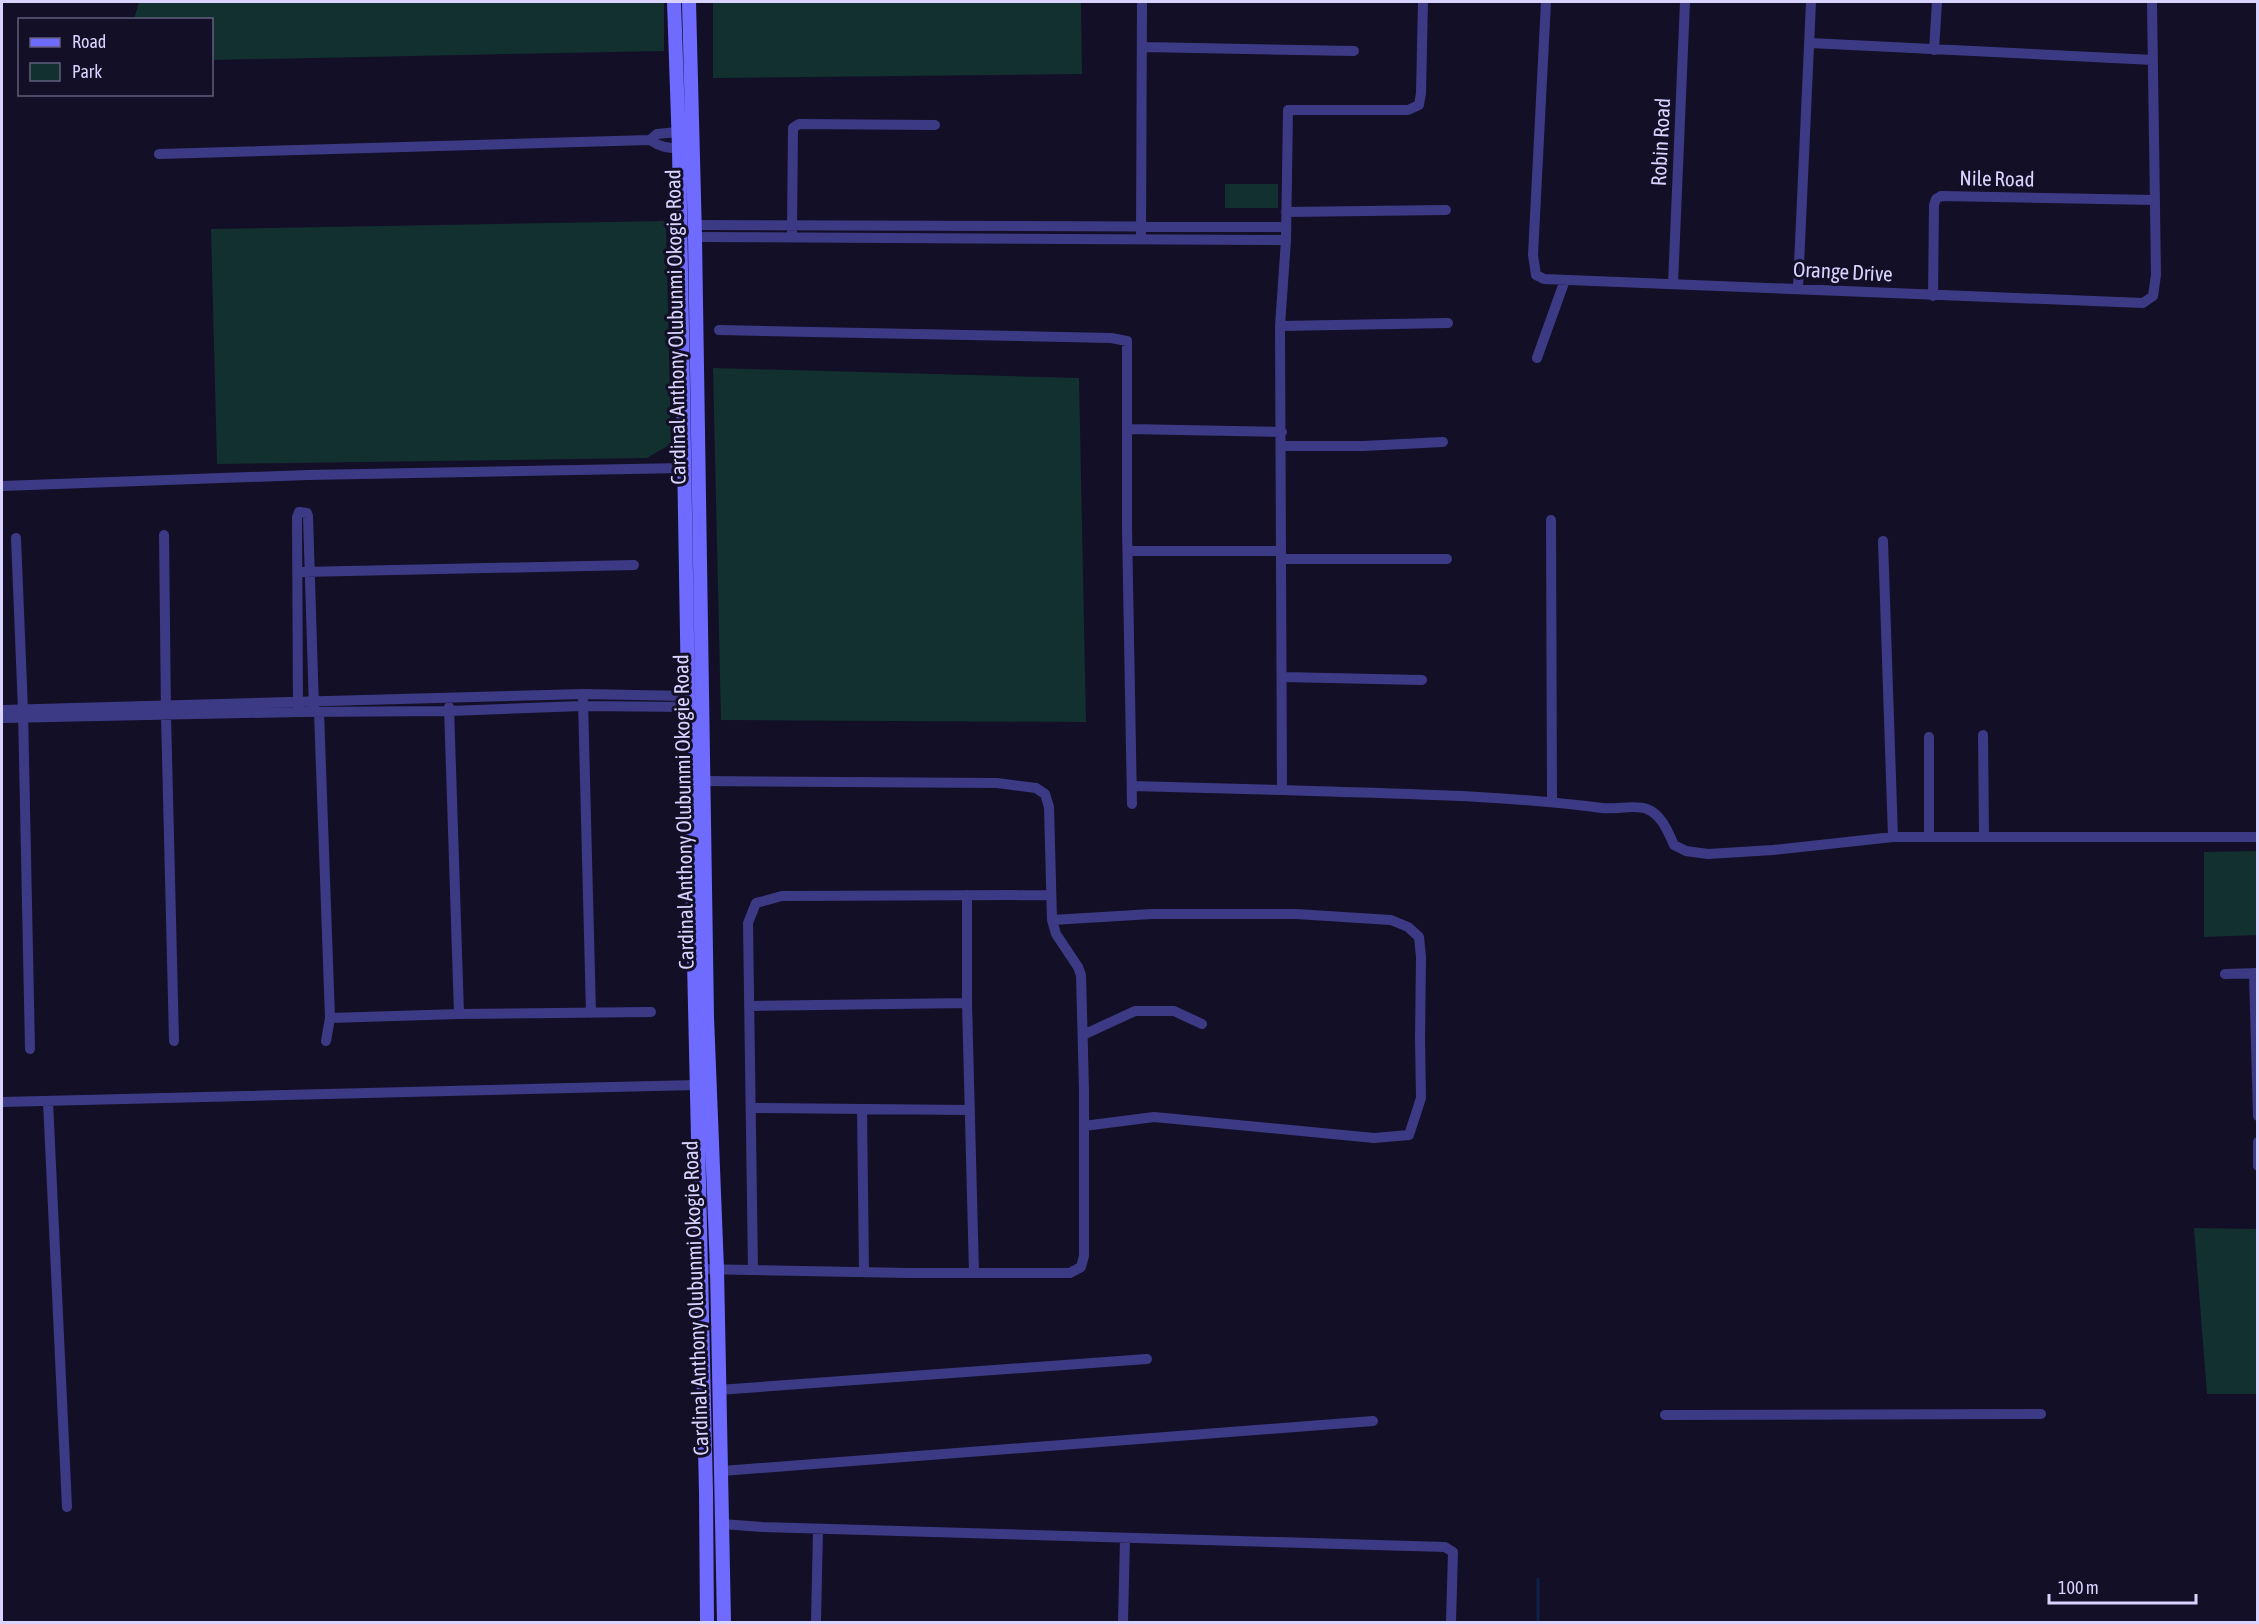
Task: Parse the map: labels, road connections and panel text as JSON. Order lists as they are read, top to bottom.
{
  "streets": {
    "street": [
      "Robin Road",
      "Nile Road",
      "Orange Drive",
      "Cardinal Anthony Olubunmi Okogie Road"
    ]
  },
  "crossings": [
    ["Robin Road", "Orange Drive"],
    ["Nile Road", "Orange Drive"]
  ],
  "legend": ["Road", "Park"],
  "scale_bar": "100 m"
}
